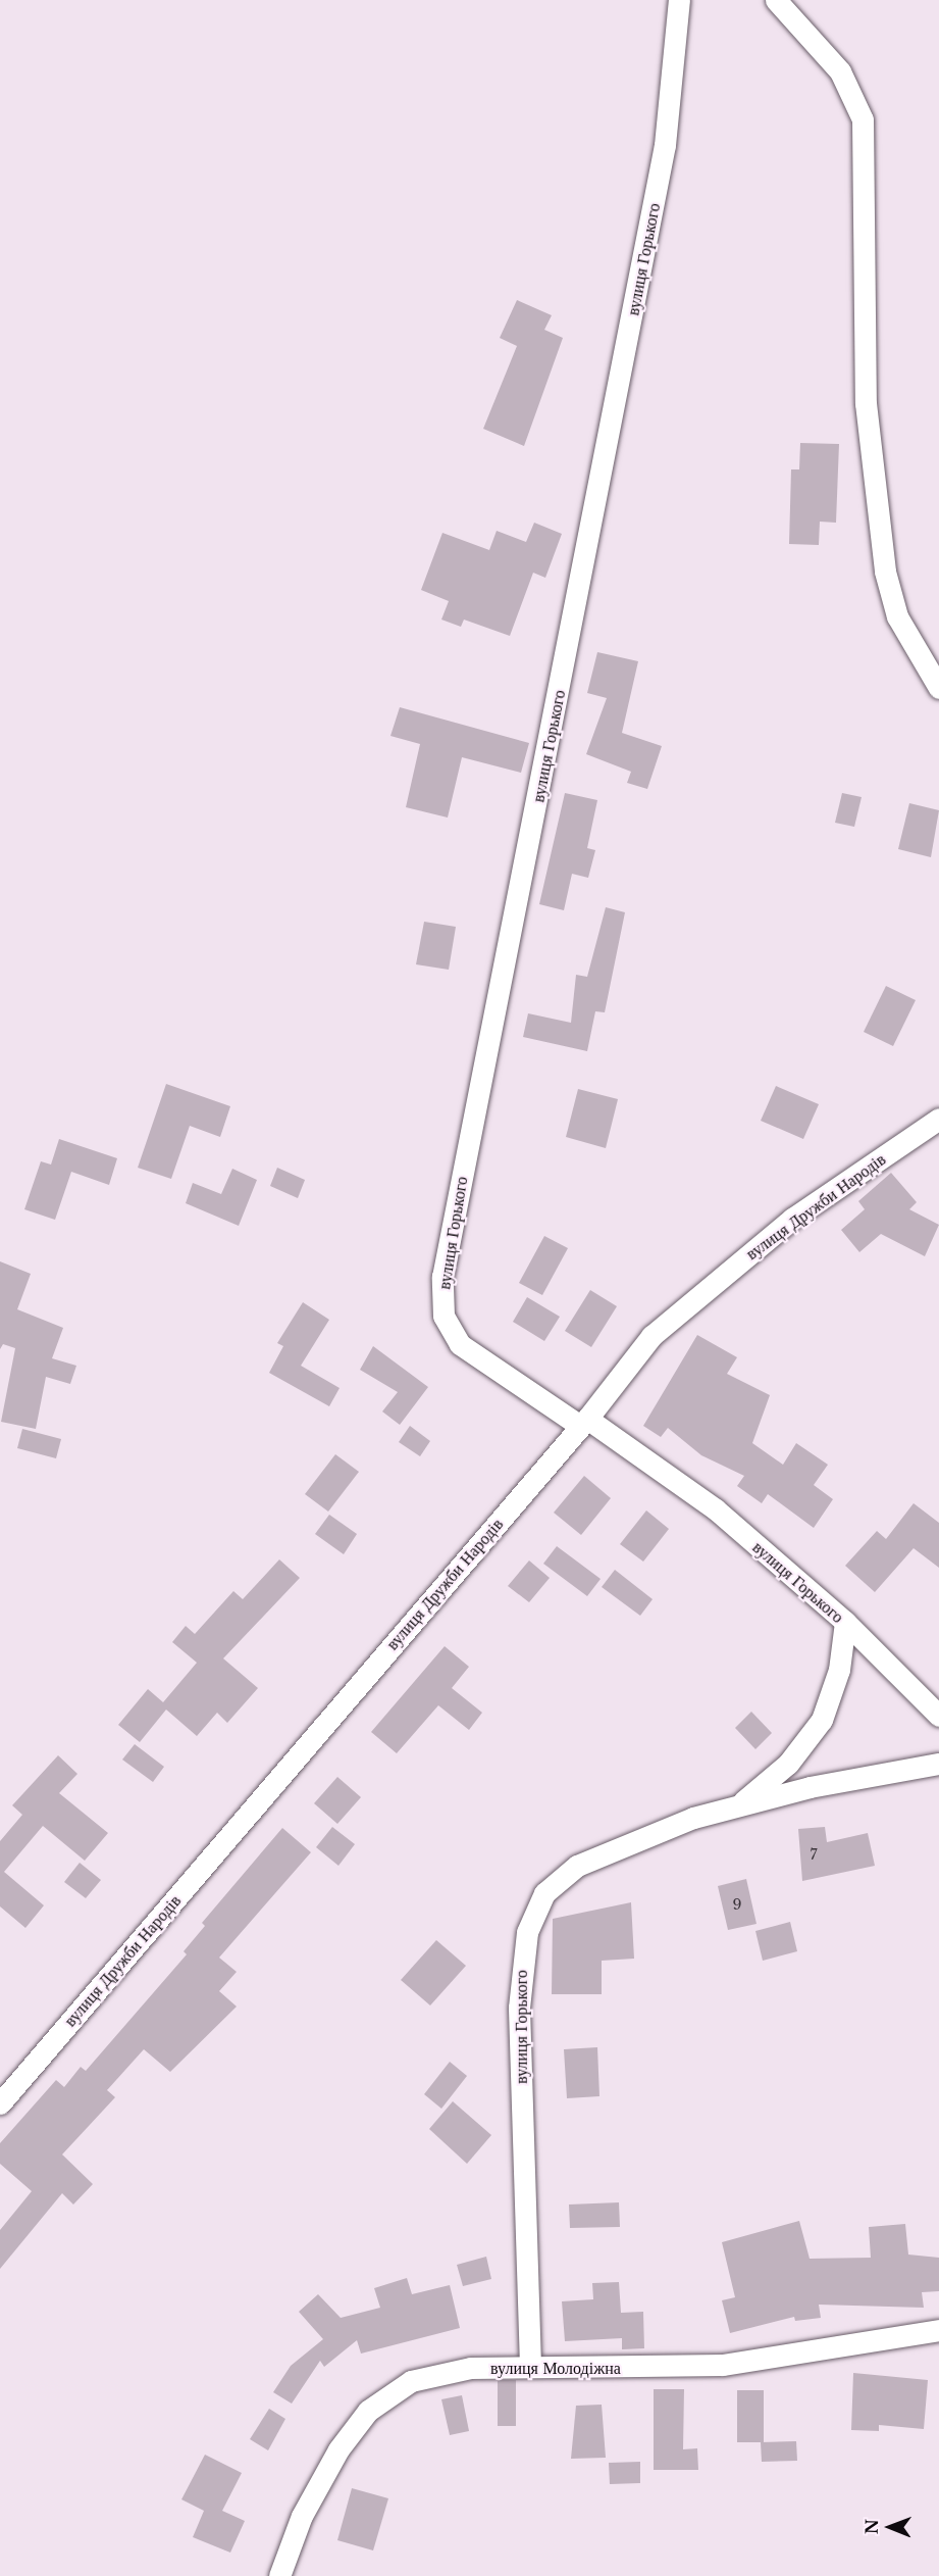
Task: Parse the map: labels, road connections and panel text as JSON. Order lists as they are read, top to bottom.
{
  "streets": {
    "street": ["вулиця Горького", "вулиця Дружби Народів", "вулиця Молодіжна"]
  },
  "crossings": [
    ["вулиця Горького", "вулиця Дружби Народів"],
    ["вулиця Горького", "вулиця Молодіжна"]
  ],
  "house_numbers": ["7", "9"],
  "north": "left"
}
